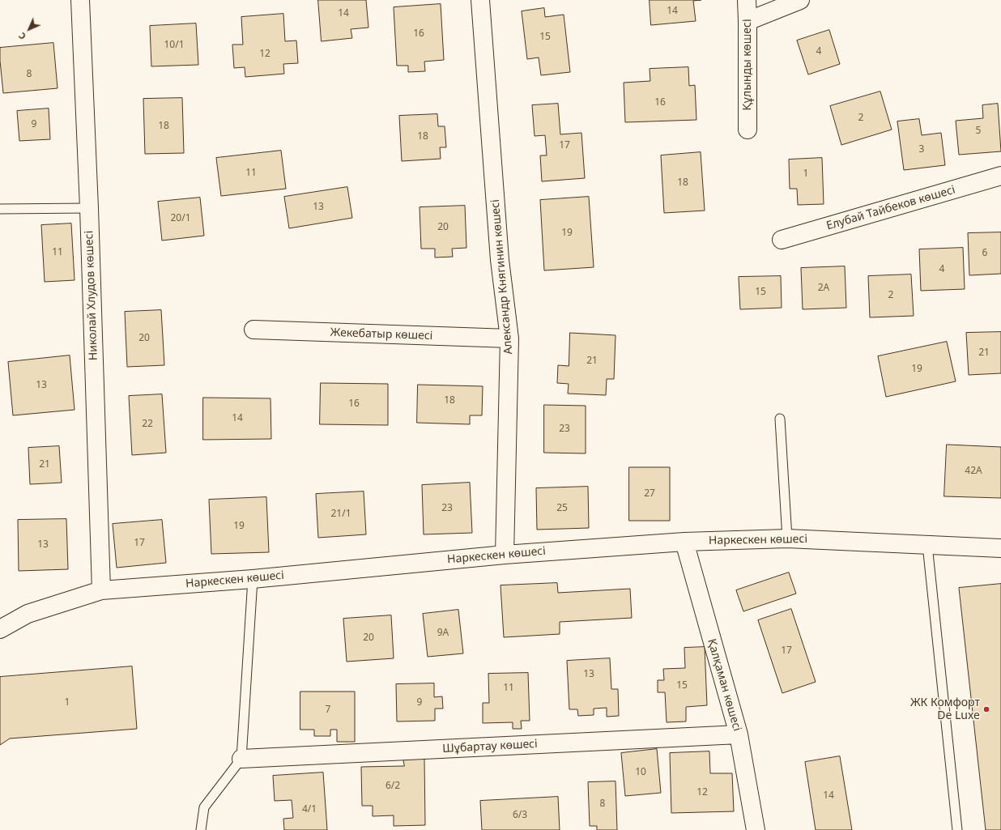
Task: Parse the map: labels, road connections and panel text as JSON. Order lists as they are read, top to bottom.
{
  "streets": {
    "street": [
      "Құлынды көшесі",
      "Елубай Тайбеков көшесі",
      "Александр Княгинин көшесі",
      "Николай Хлудов көшесі",
      "Жекебатыр көшесі",
      "Наркескен көшесі",
      "Қалқаман көшесі",
      "Шұбартау көшесі"
    ]
  },
  "crossings": [
    ["Александр Княгинин көшесі", "Жекебатыр көшесі"],
    ["Александр Княгинин көшесі", "Наркескен көшесі"],
    ["Николай Хлудов көшесі", "Наркескен көшесі"],
    ["Наркескен көшесі", "Қалқаман көшесі"],
    ["Қалқаман көшесі", "Шұбартау көшесі"]
  ],
  "places": ["ЖК Комфорт De Luxe"],
  "house_numbers": [
    "14",
    "14",
    "16",
    "15",
    "10/1",
    "4",
    "12",
    "8",
    "16",
    "2",
    "9",
    "18",
    "5",
    "18",
    "17",
    "3",
    "11",
    "1",
    "18",
    "13",
    "20/1",
    "20",
    "19",
    "11",
    "6",
    "4",
    "2А",
    "15",
    "2",
    "20",
    "21",
    "21",
    "19",
    "13",
    "18",
    "16",
    "14",
    "22",
    "23",
    "21",
    "42А",
    "27",
    "23",
    "25",
    "21/1",
    "19",
    "17",
    "13",
    "9А",
    "20",
    "17",
    "13",
    "15",
    "11",
    "1",
    "9",
    "7",
    "10",
    "6/2",
    "12",
    "14",
    "8",
    "4/1",
    "6/3"
  ],
  "north": "bottom left"
}
